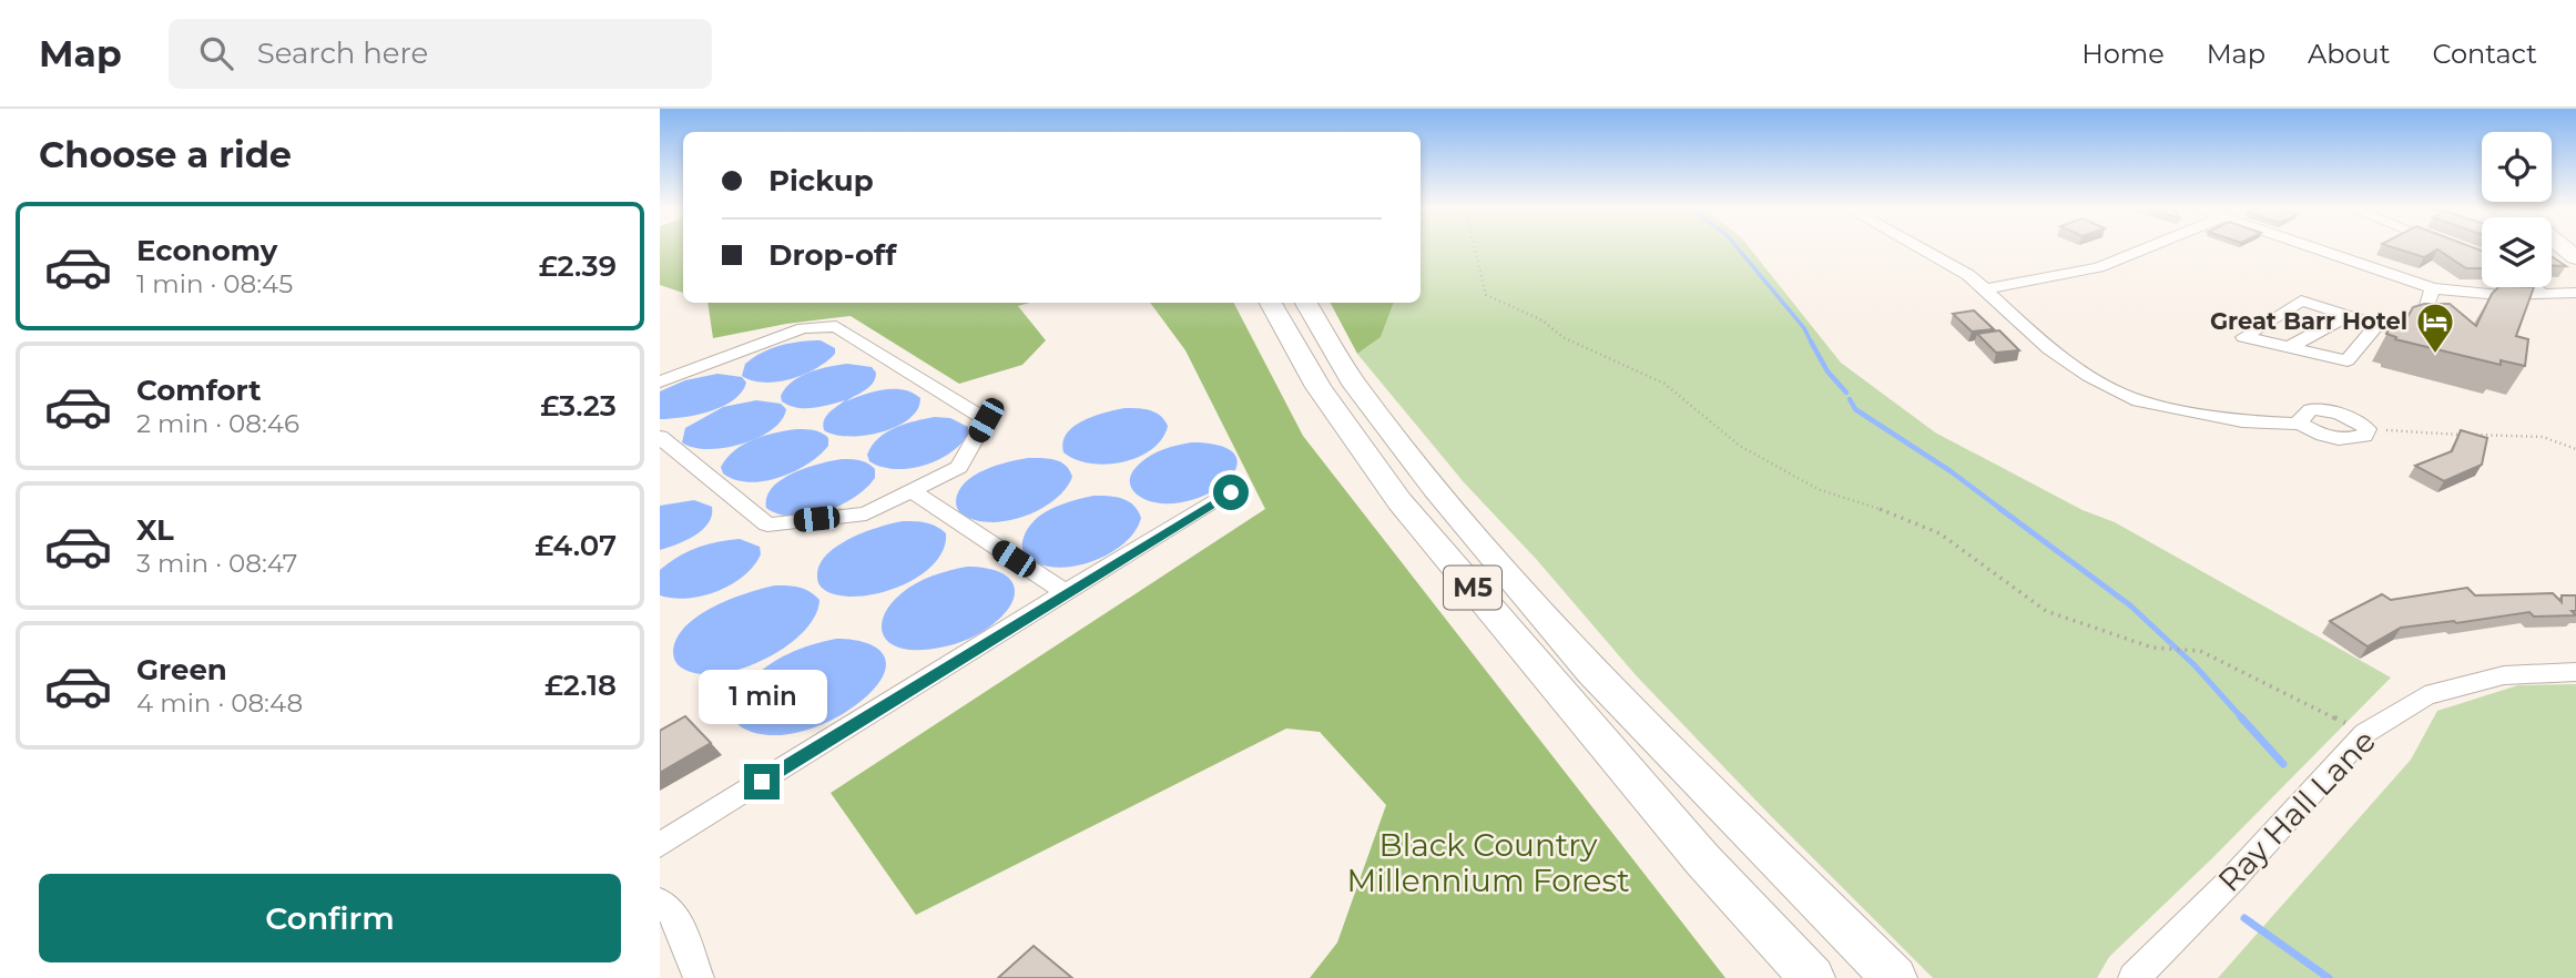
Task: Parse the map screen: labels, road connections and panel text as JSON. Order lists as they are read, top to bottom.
{
  "streets": {
    "highway": ["M5"],
    "street": ["Ray Hall Lane"]
  },
  "parks": ["Black Country Millennium Forest"],
  "places": {
    "hotel": ["Great Barr Hotel"]
  },
  "page": {
    "header": "Map",
    "search": "Search here",
    "nav": [
      "Home",
      "Map",
      "About",
      "Contact"
    ],
    "heading": "Choose a ride",
    "banner": ["Pickup", "Drop-off"],
    "list": [
      {
        "name": "Economy",
        "note": "1 min · 08:45",
        "value": "£2.39"
      },
      {
        "name": "Comfort",
        "note": "2 min · 08:46",
        "value": "£3.23"
      },
      {
        "name": "XL",
        "note": "3 min · 08:47",
        "value": "£4.07"
      },
      {
        "name": "Green",
        "note": "4 min · 08:48",
        "value": "£2.18"
      }
    ],
    "bubble": "1 min",
    "buttons": "Confirm"
  }
}
